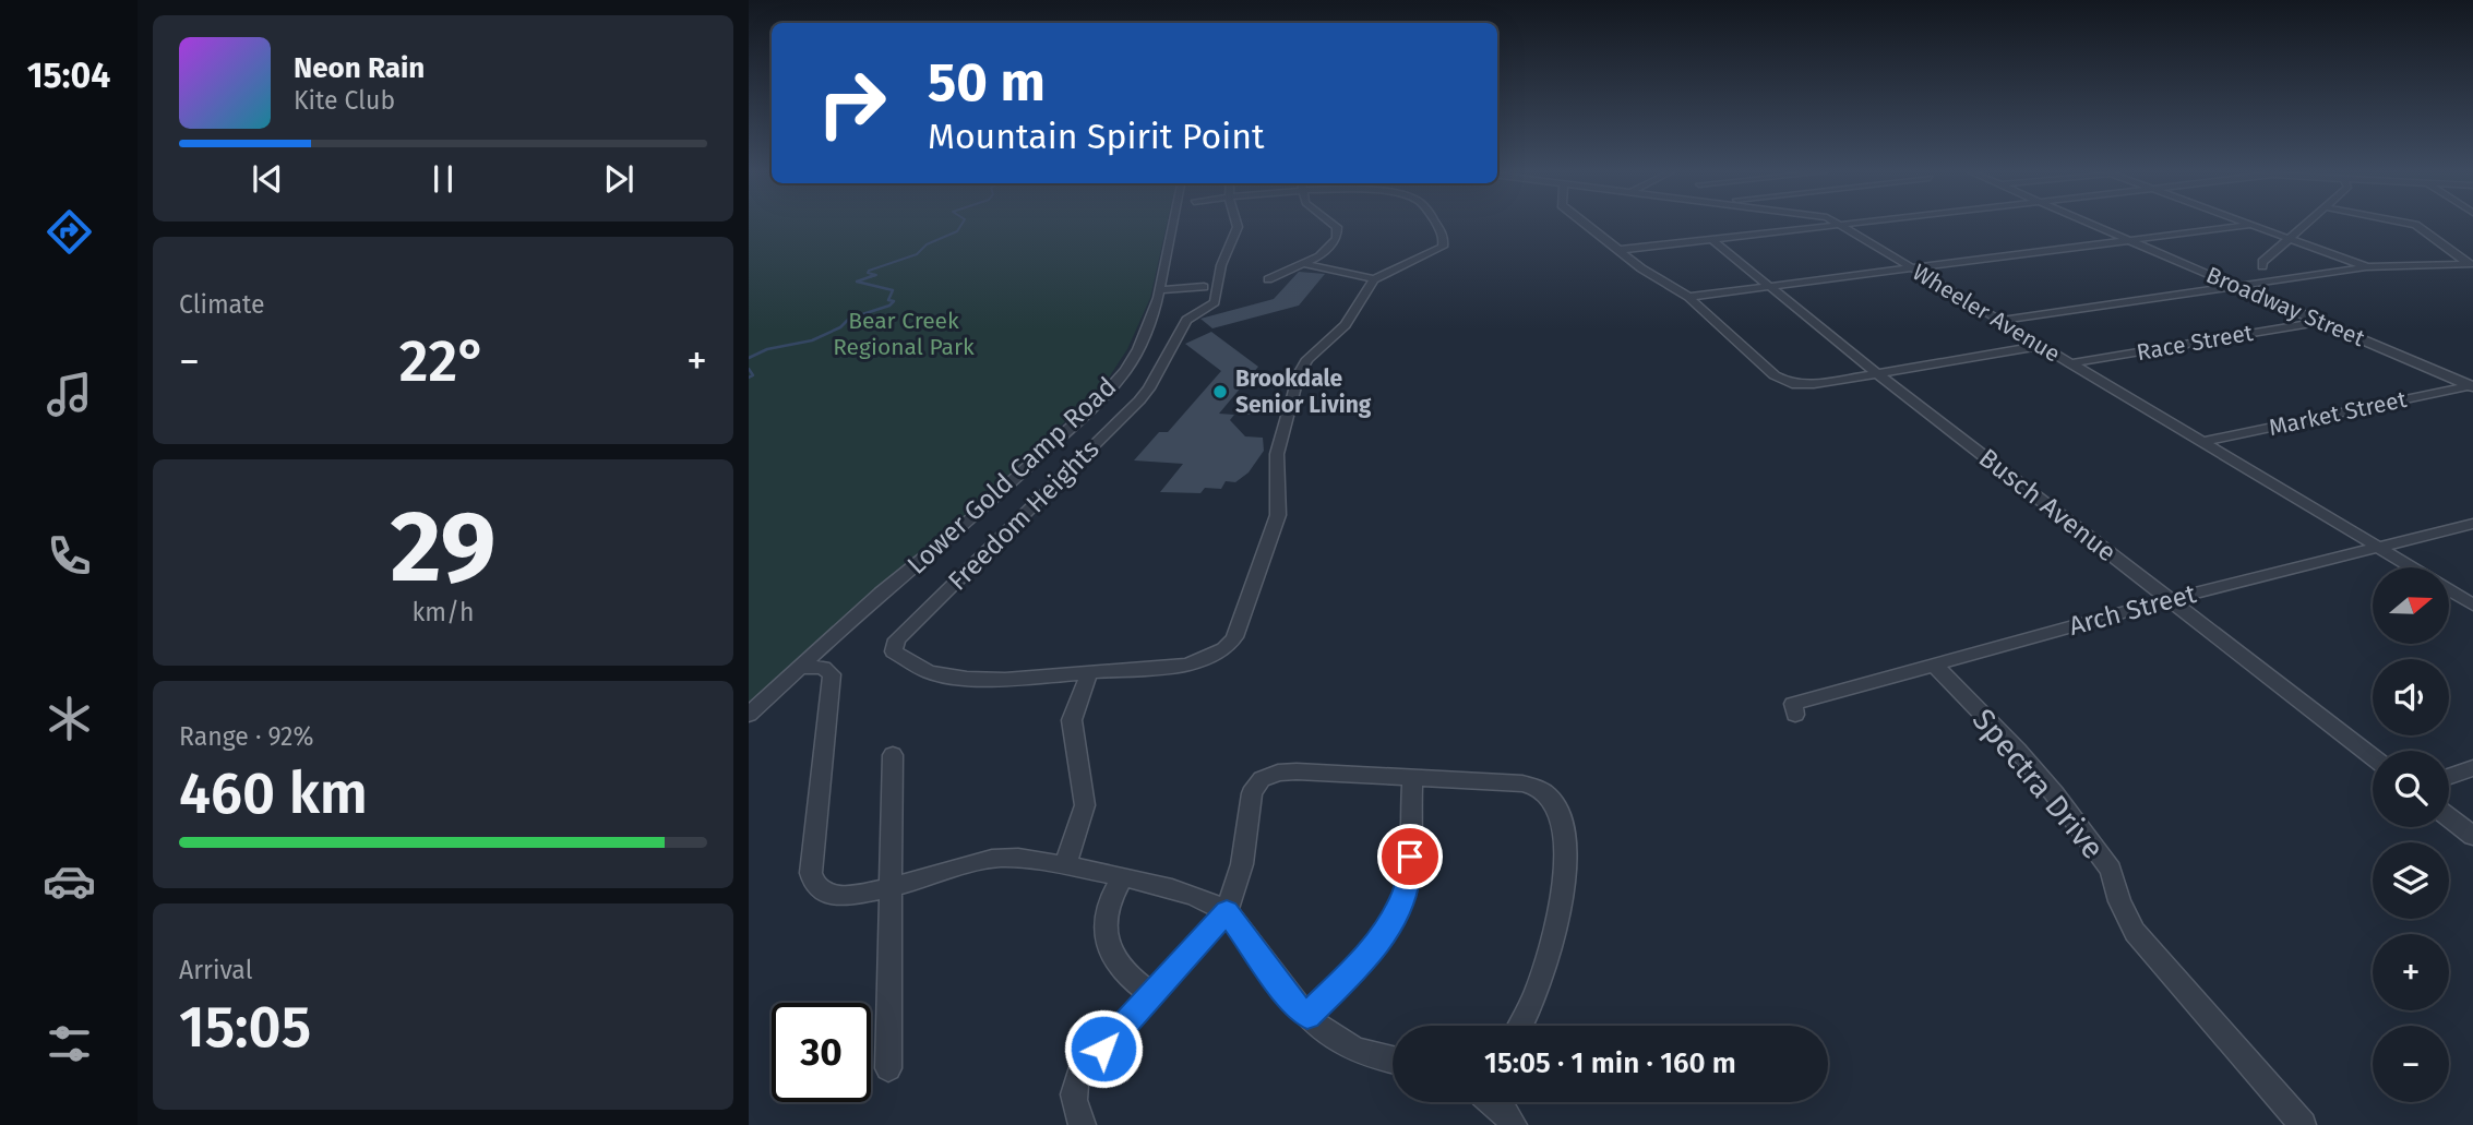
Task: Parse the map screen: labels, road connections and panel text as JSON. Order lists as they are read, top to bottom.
{
  "streets": {
    "street": [
      "Broadway Street",
      "Wheeler Avenue",
      "Race Street",
      "Market Street",
      "Lower Gold Camp Road",
      "Busch Avenue",
      "Freedom Heights",
      "Arch Street",
      "Spectra Drive"
    ]
  },
  "crossings": [
    ["Broadway Street", "Race Street"],
    ["Broadway Street", "Market Street"],
    ["Wheeler Avenue", "Race Street"],
    ["Wheeler Avenue", "Market Street"],
    ["Wheeler Avenue", "Arch Street"],
    ["Busch Avenue", "Arch Street"],
    ["Arch Street", "Spectra Drive"]
  ],
  "parks": ["Bear Creek Regional Park"],
  "places": ["Brookdale Senior Living"],
  "north": "right",
  "page": {
    "tabs": "15:04",
    "turn": ["50 m", "Mountain Spirit Point"],
    "song": ["Neon Rain", "Kite Club"],
    "tile": [
      "Climate",
      ["29", "km/h"],
      ["Range · 92%", "460 km"],
      ["Arrival", "15:05"]
    ],
    "heat": ["−", "22°", "+"],
    "map_buttons": ["+", "−"],
    "limit": "30",
    "trip": "15:05 · 1 min · 160 m"
  }
}
